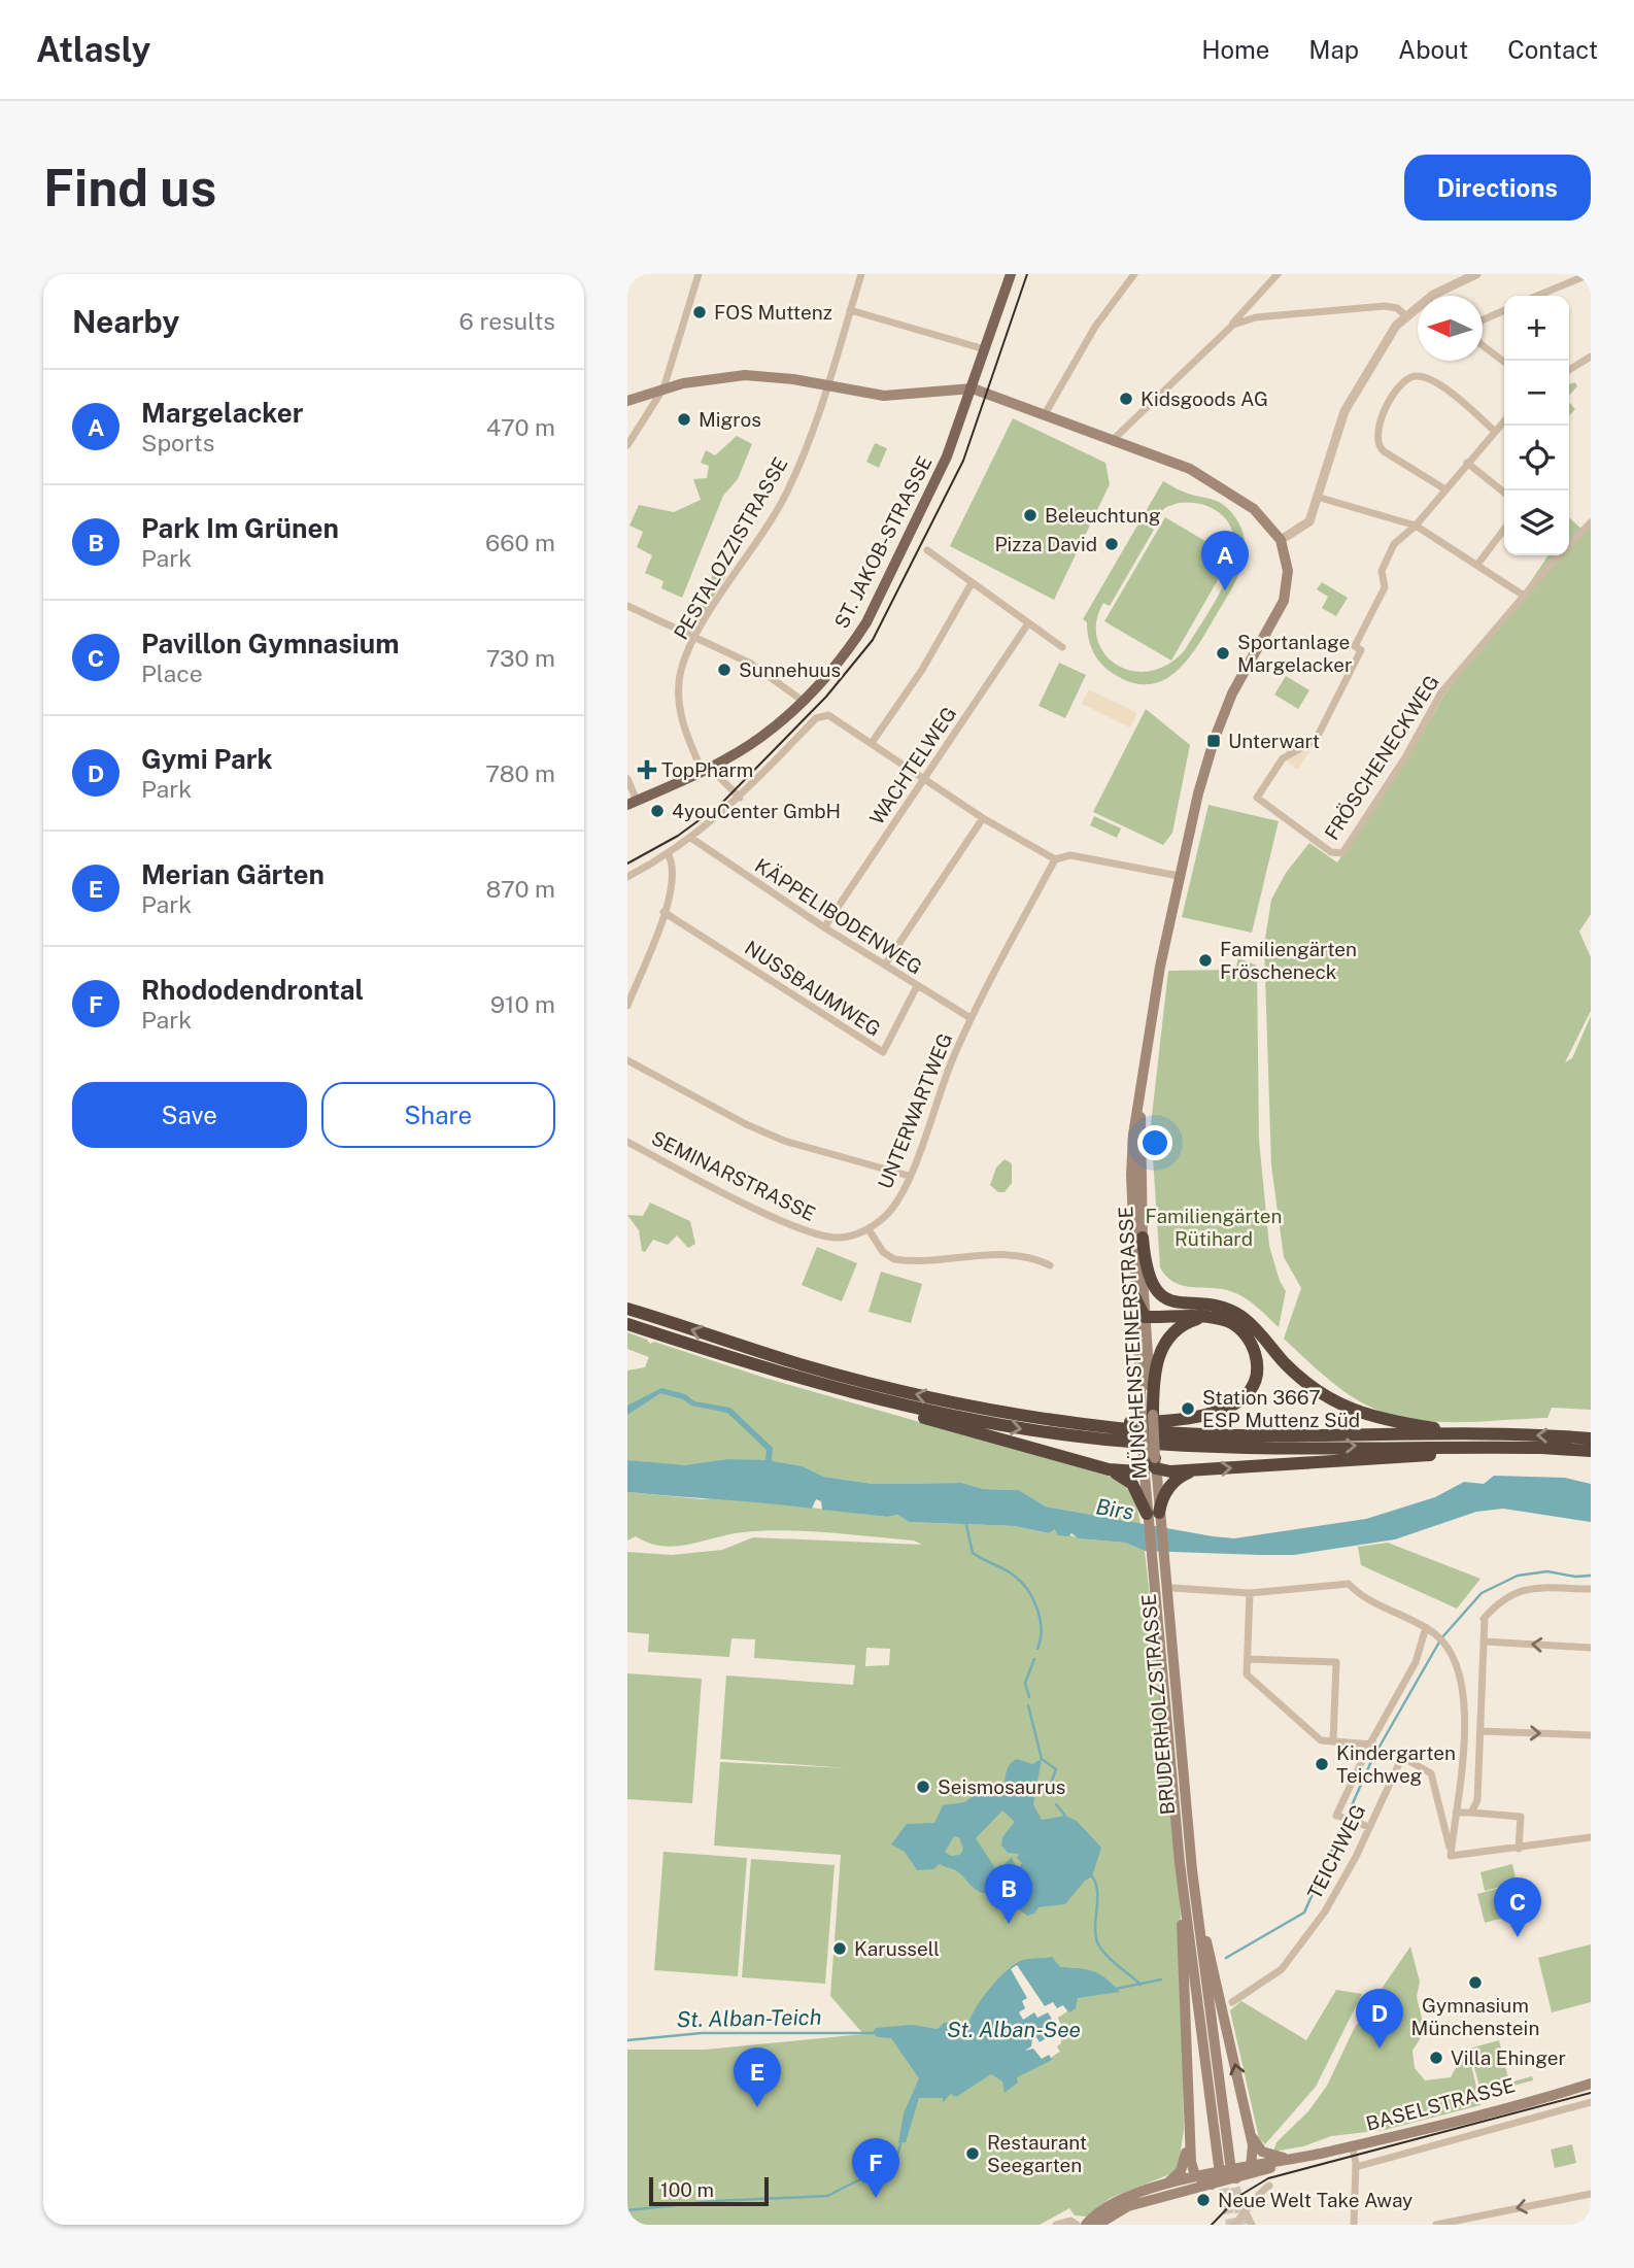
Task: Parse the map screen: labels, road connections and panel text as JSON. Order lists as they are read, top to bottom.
{
  "streets": {
    "main road": [
      "ST. JAKOB-STRASSE",
      "MÜNCHENSTEINERSTRASSE",
      "BRUDERHOLZSTRASSE",
      "BASELSTRASSE"
    ],
    "street": [
      "PESTALOZZISTRASSE",
      "FRÖSCHENECKWEG",
      "WACHTELWEG",
      "KÄPPELIBODENWEG",
      "NUSSBAUMWEG",
      "UNTERWARTWEG",
      "SEMINARSTRASSE",
      "TEICHWEG"
    ]
  },
  "crossings": [
    ["ST. JAKOB-STRASSE", "PESTALOZZISTRASSE"],
    ["WACHTELWEG", "KÄPPELIBODENWEG"],
    ["KÄPPELIBODENWEG", "NUSSBAUMWEG"],
    ["KÄPPELIBODENWEG", "UNTERWARTWEG"],
    ["UNTERWARTWEG", "SEMINARSTRASSE"],
    ["BRUDERHOLZSTRASSE", "BASELSTRASSE"]
  ],
  "water": ["Birs", "St. Alban-Teich", "St. Alban-See"],
  "parks": ["Familiengärten Rütihard"],
  "places": {
    "other": [
      "FOS Muttenz",
      "Kidsgoods AG",
      "Migros",
      "Beleuchtung",
      "Pizza David",
      "Sportanlage Margelacker",
      "Sunnehuus",
      "4youCenter GmbH",
      "Familiengärten Fröscheneck",
      "Station 3667 ESP Muttenz Süd",
      "Kindergarten Teichweg",
      "Seismosaurus",
      "Karussell",
      "Gymnasium Münchenstein",
      "Villa Ehinger",
      "Restaurant Seegarten",
      "Neue Welt Take Away"
    ],
    "transit": ["Unterwart"],
    "health": ["TopPharm"]
  },
  "scale_bar": "100 m",
  "north": "left",
  "page": {
    "header": "Atlasly",
    "nav": [
      "Home",
      "Map",
      "About",
      "Contact"
    ],
    "buttons": [
      "Directions",
      ["Save", "Share"]
    ],
    "title": "Find us",
    "heading": ["Nearby", "6 results"],
    "map_buttons": ["+", "−"],
    "list": [
      {
        "mark": "A",
        "name": "Margelacker",
        "note": "Sports",
        "value": "470 m"
      },
      {
        "mark": "B",
        "name": "Park Im Grünen",
        "note": "Park",
        "value": "660 m"
      },
      {
        "mark": "C",
        "name": "Pavillon Gymnasium",
        "note": "Place",
        "value": "730 m"
      },
      {
        "mark": "D",
        "name": "Gymi Park",
        "note": "Park",
        "value": "780 m"
      },
      {
        "mark": "E",
        "name": "Merian Gärten",
        "note": "Park",
        "value": "870 m"
      },
      {
        "mark": "F",
        "name": "Rhododendrontal",
        "note": "Park",
        "value": "910 m"
      }
    ],
    "pins": [
      "A",
      "B",
      "C",
      "D",
      "E",
      "F"
    ],
    "scale": "100 m"
  }
}
